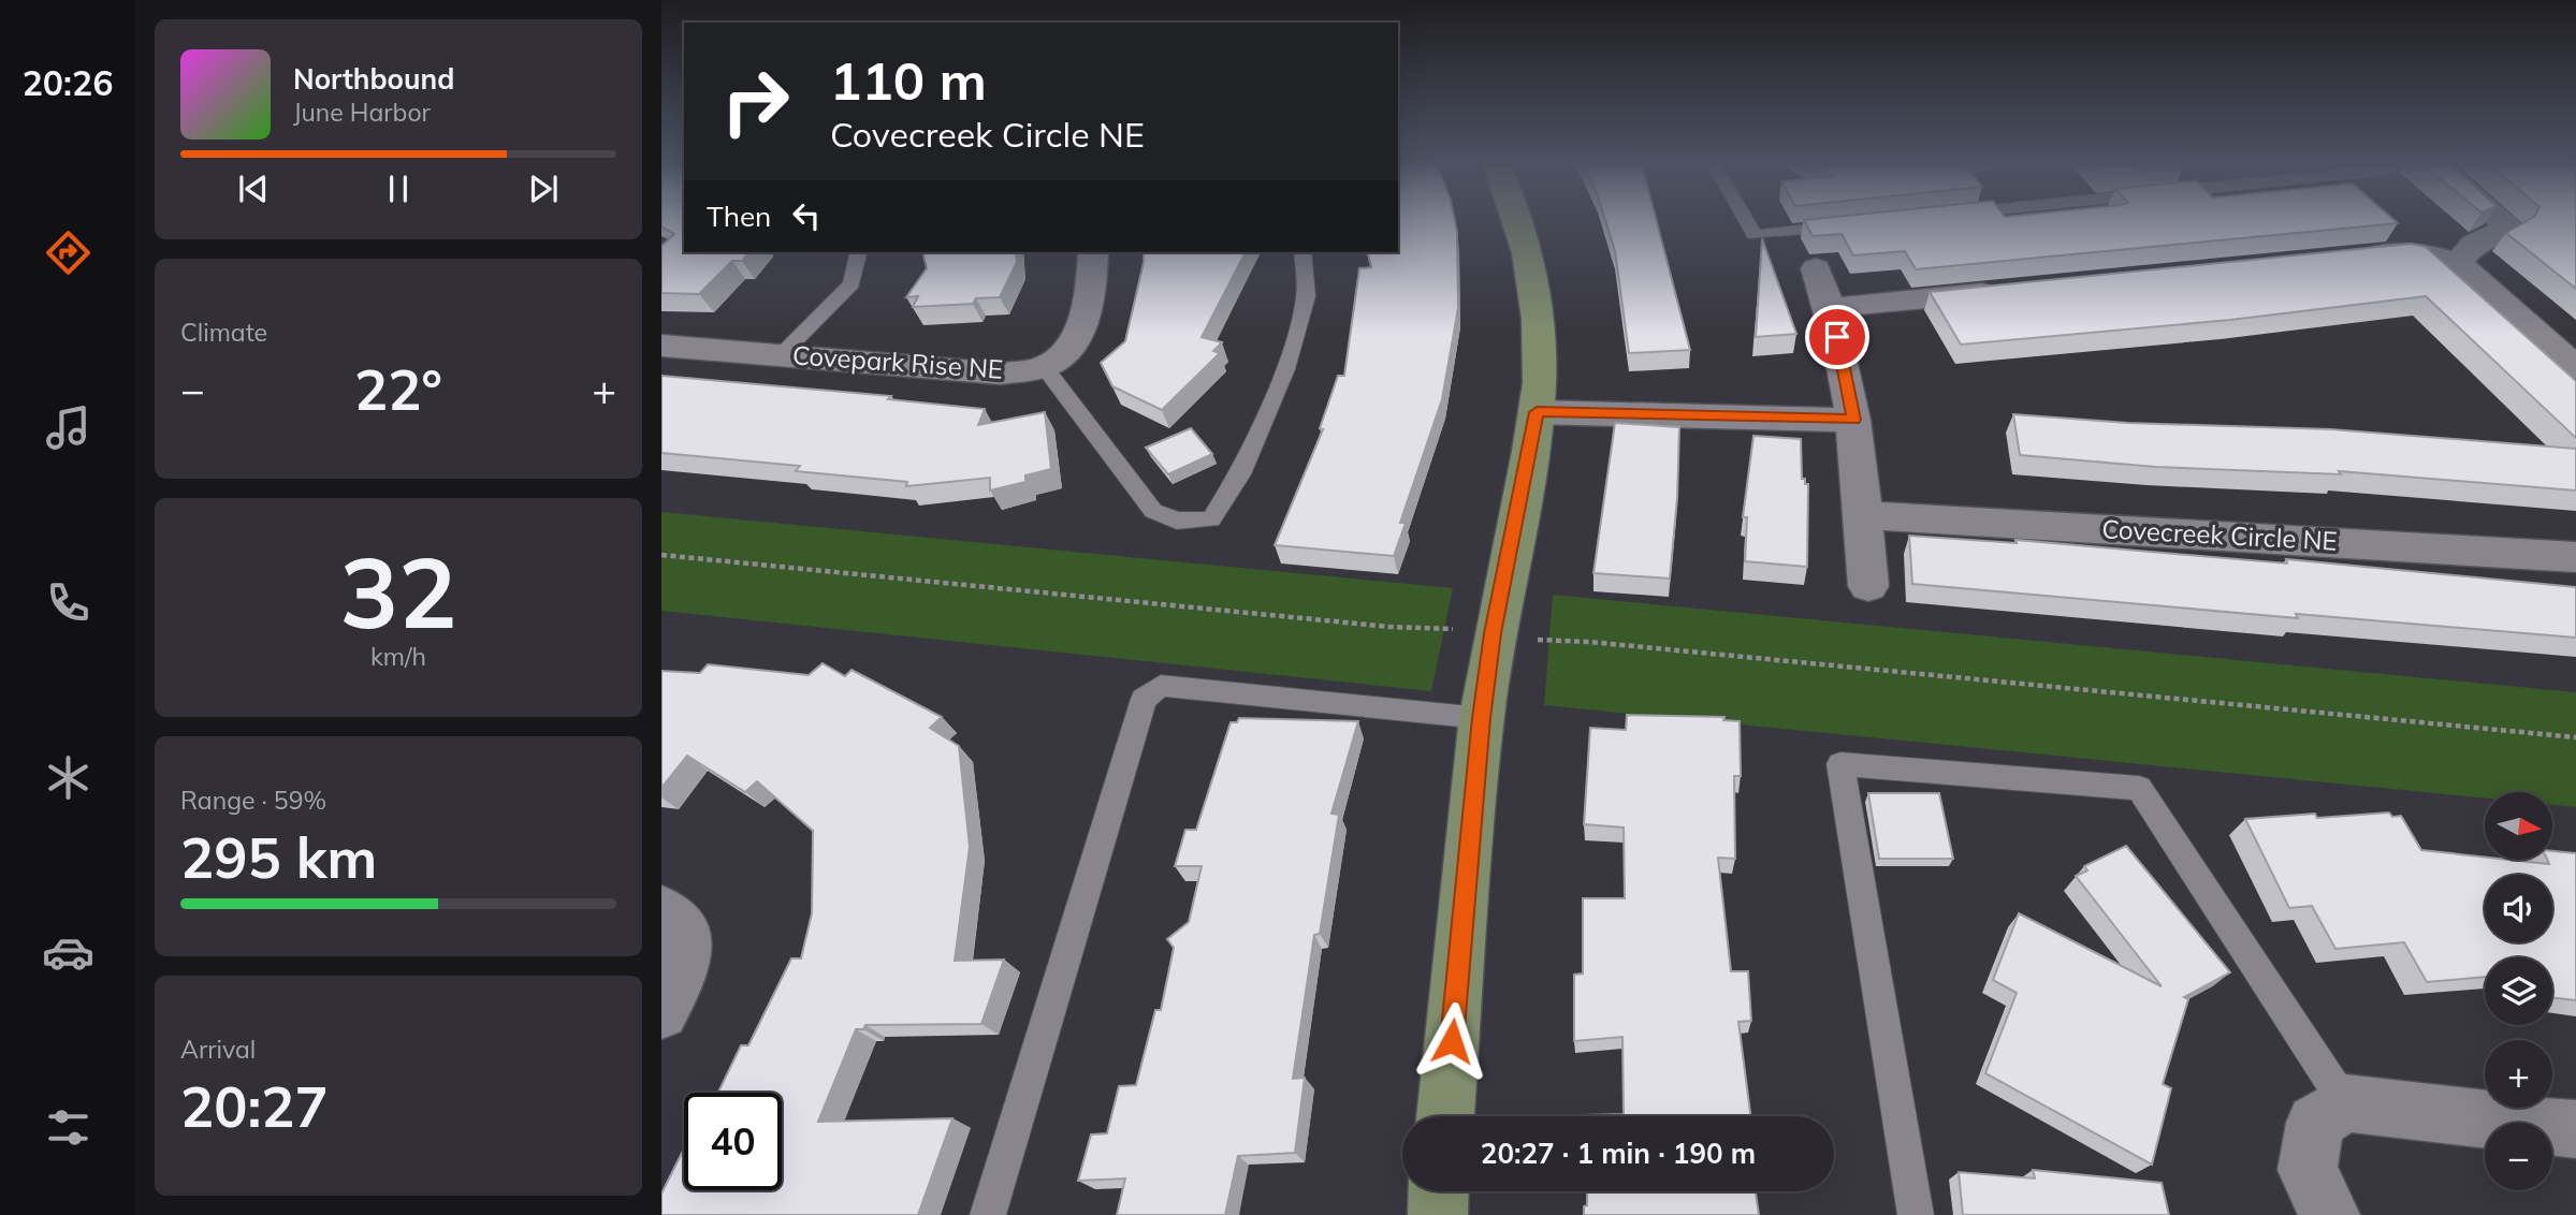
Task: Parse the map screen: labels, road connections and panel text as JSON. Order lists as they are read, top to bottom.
{
  "streets": {
    "street": ["Covepark Rise NE", "Covecreek Circle NE"]
  },
  "north": "right",
  "page": {
    "tabs": "20:26",
    "turn": ["110 m", "Covecreek Circle NE"],
    "song": ["Northbound", "June Harbor"],
    "then": "Then",
    "tile": [
      "Climate",
      ["32", "km/h"],
      ["Range · 59%", "295 km"],
      ["Arrival", "20:27"]
    ],
    "heat": ["−", "22°", "+"],
    "map_buttons": ["+", "−"],
    "limit": "40",
    "trip": "20:27 · 1 min · 190 m"
  }
}
